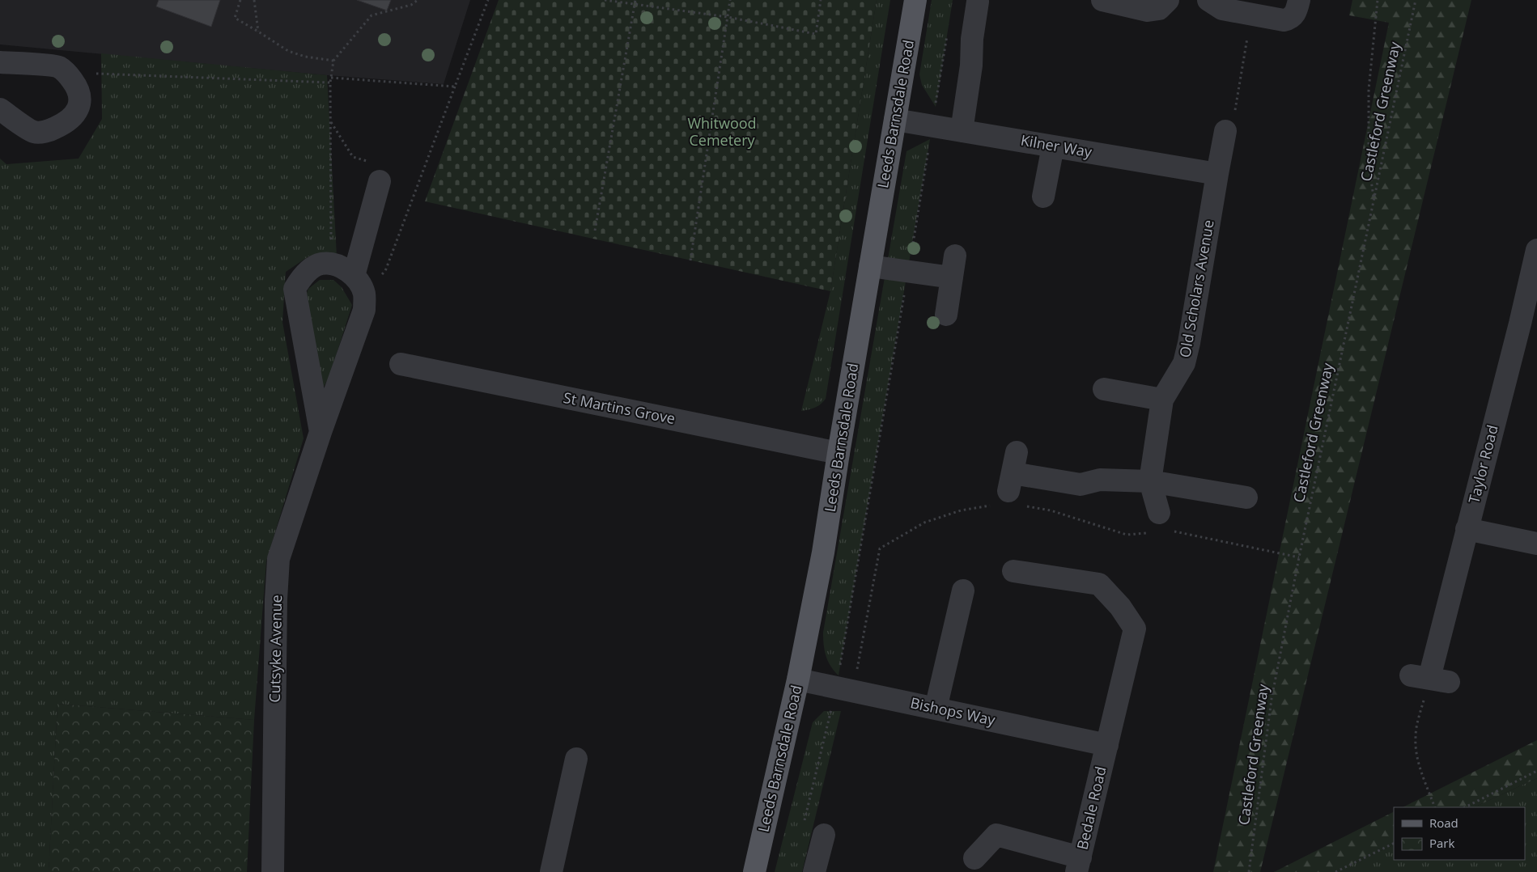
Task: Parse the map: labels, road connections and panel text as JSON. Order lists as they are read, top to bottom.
{
  "streets": {
    "main road": ["Leeds Barnsdale Road"],
    "street": [
      "Kilner Way",
      "Old Scholars Avenue",
      "St Martins Grove",
      "Taylor Road",
      "Cutsyke Avenue",
      "Bishops Way",
      "Bedale Road"
    ],
    "path": ["Castleford Greenway"]
  },
  "crossings": [
    ["Leeds Barnsdale Road", "Kilner Way"],
    ["Leeds Barnsdale Road", "St Martins Grove"],
    ["Leeds Barnsdale Road", "Bishops Way"],
    ["Kilner Way", "Old Scholars Avenue"],
    ["Bishops Way", "Bedale Road"]
  ],
  "parks": ["Whitwood Cemetery"],
  "legend": ["Road", "Park"]
}
